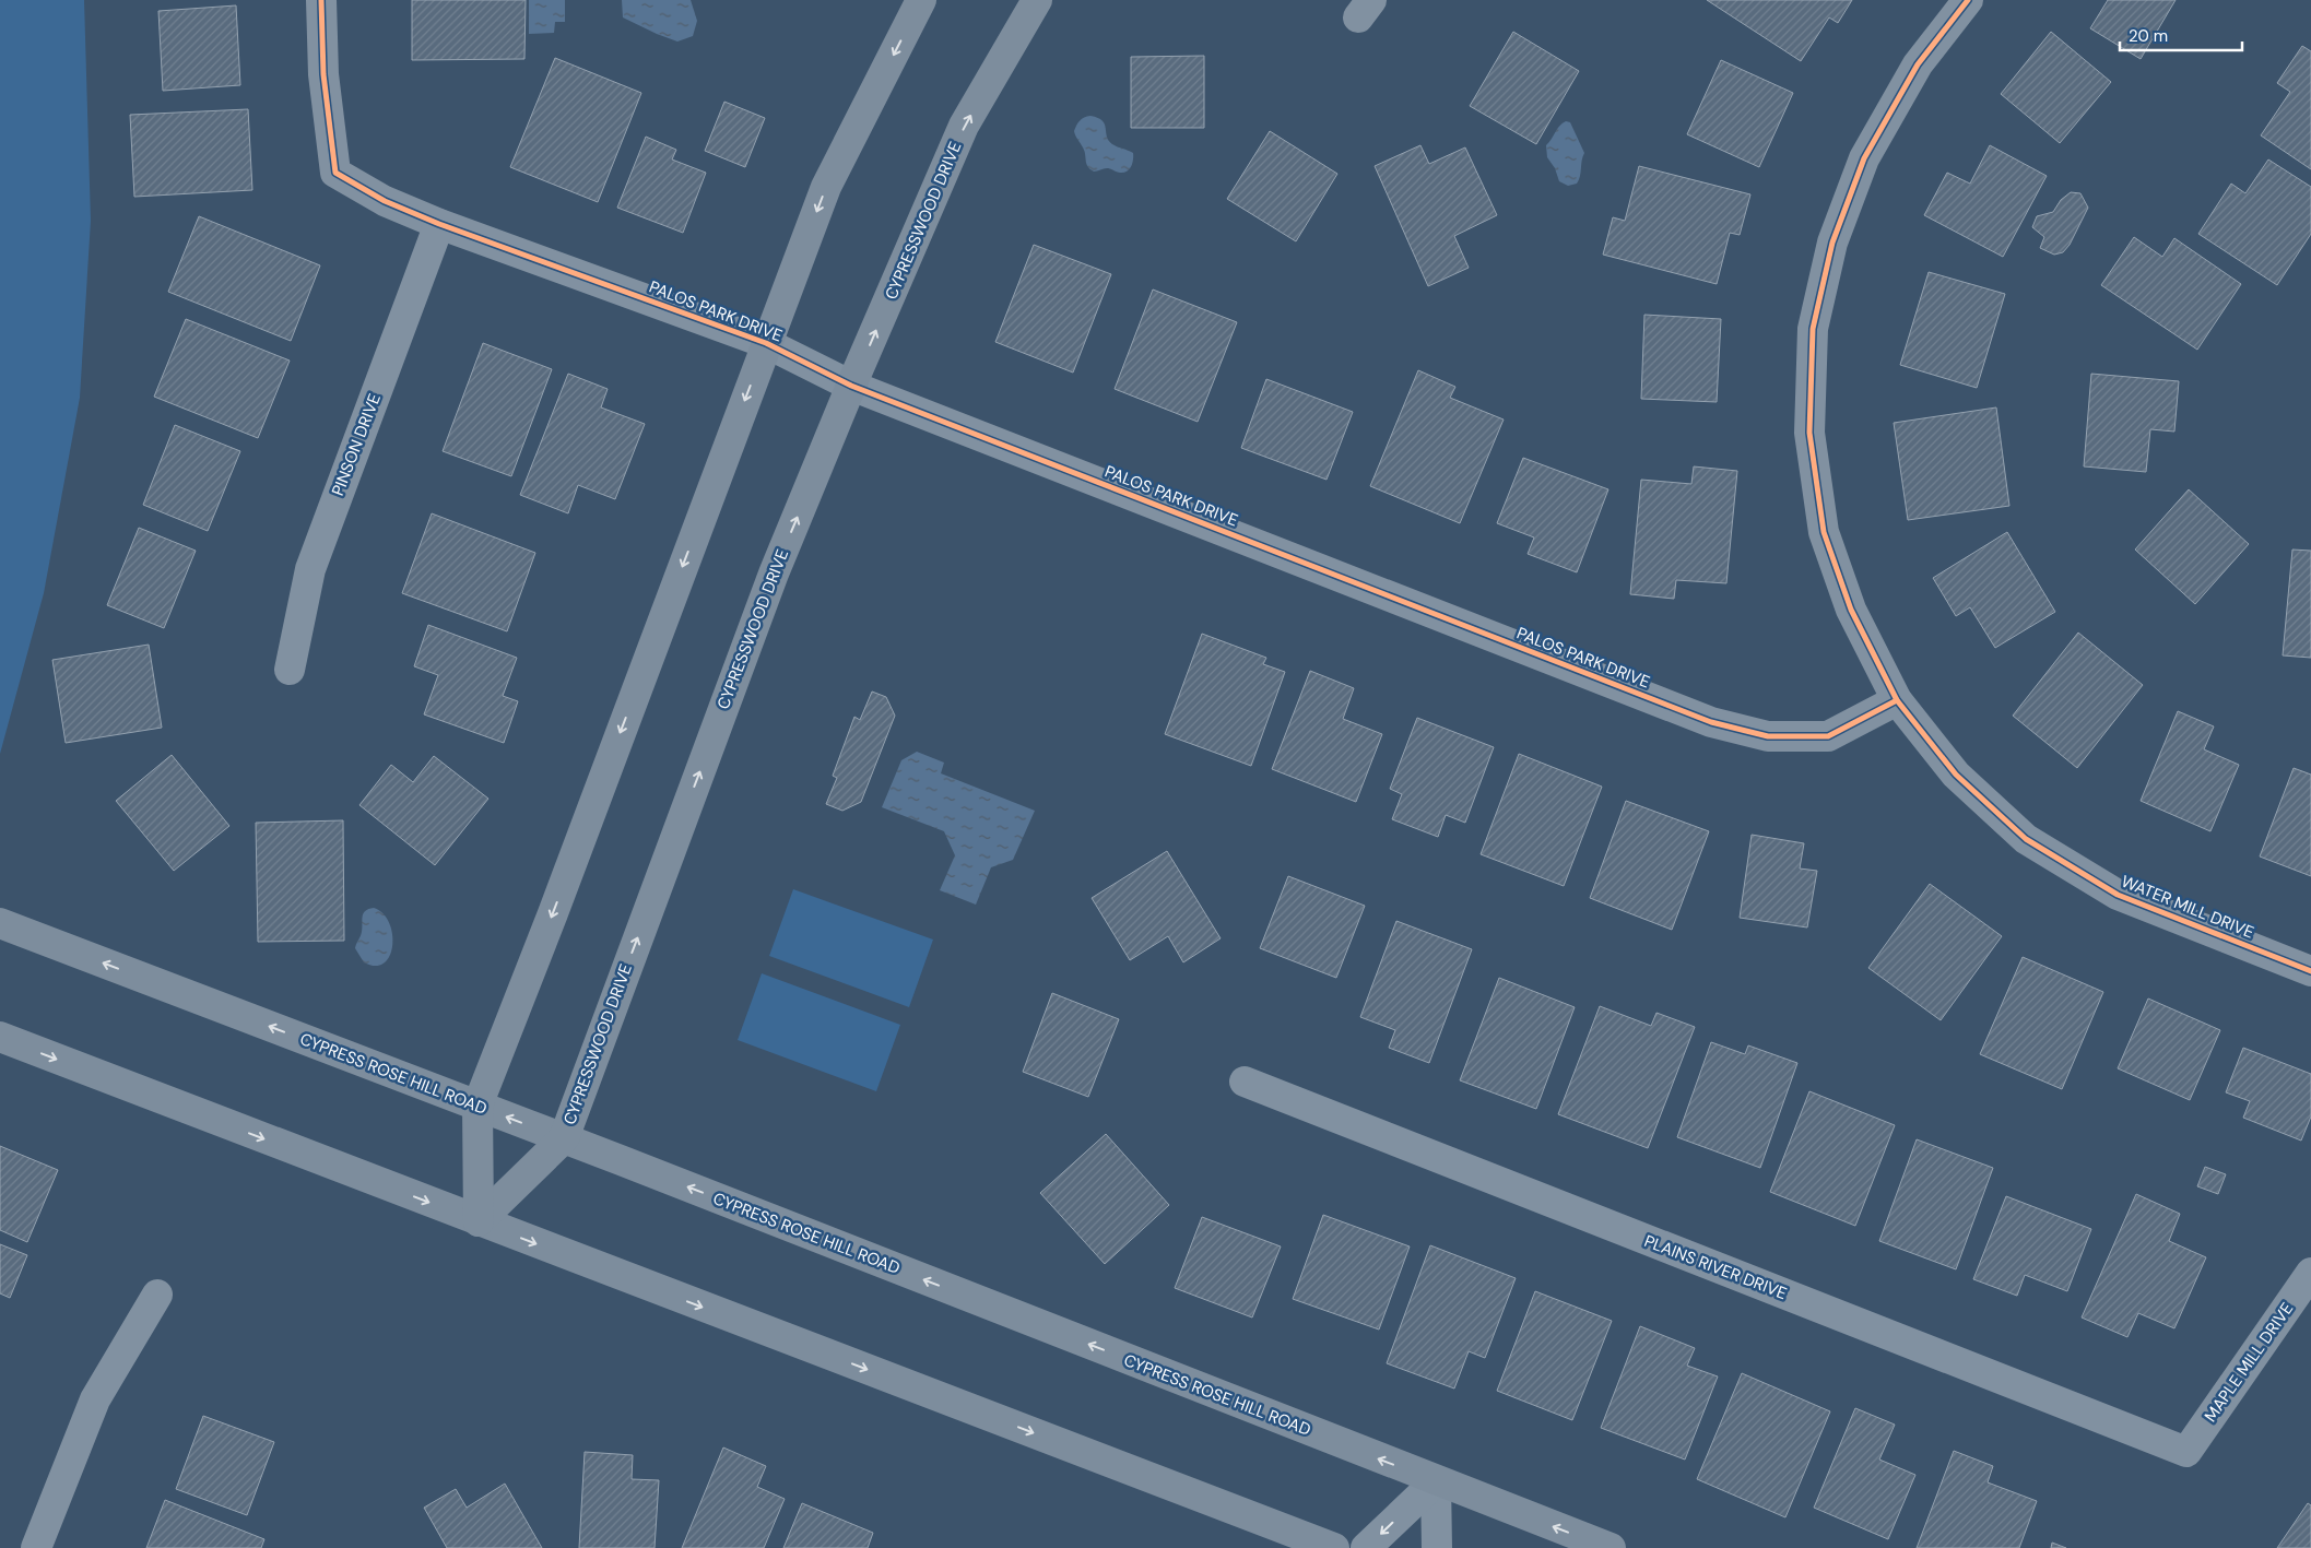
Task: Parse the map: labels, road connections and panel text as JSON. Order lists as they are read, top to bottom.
{
  "streets": {
    "main road": ["CYPRESSWOOD DRIVE", "CYPRESS ROSE HILL ROAD"],
    "street": [
      "PALOS PARK DRIVE",
      "PINSON DRIVE",
      "WATER MILL DRIVE",
      "PLAINS RIVER DRIVE",
      "MAPLE MILL DRIVE"
    ]
  },
  "crossings": [
    ["CYPRESSWOOD DRIVE", "PALOS PARK DRIVE"],
    ["CYPRESSWOOD DRIVE", "CYPRESS ROSE HILL ROAD"],
    ["PALOS PARK DRIVE", "PINSON DRIVE"],
    ["PALOS PARK DRIVE", "WATER MILL DRIVE"],
    ["PLAINS RIVER DRIVE", "MAPLE MILL DRIVE"]
  ],
  "scale_bar": "20 m"
}
